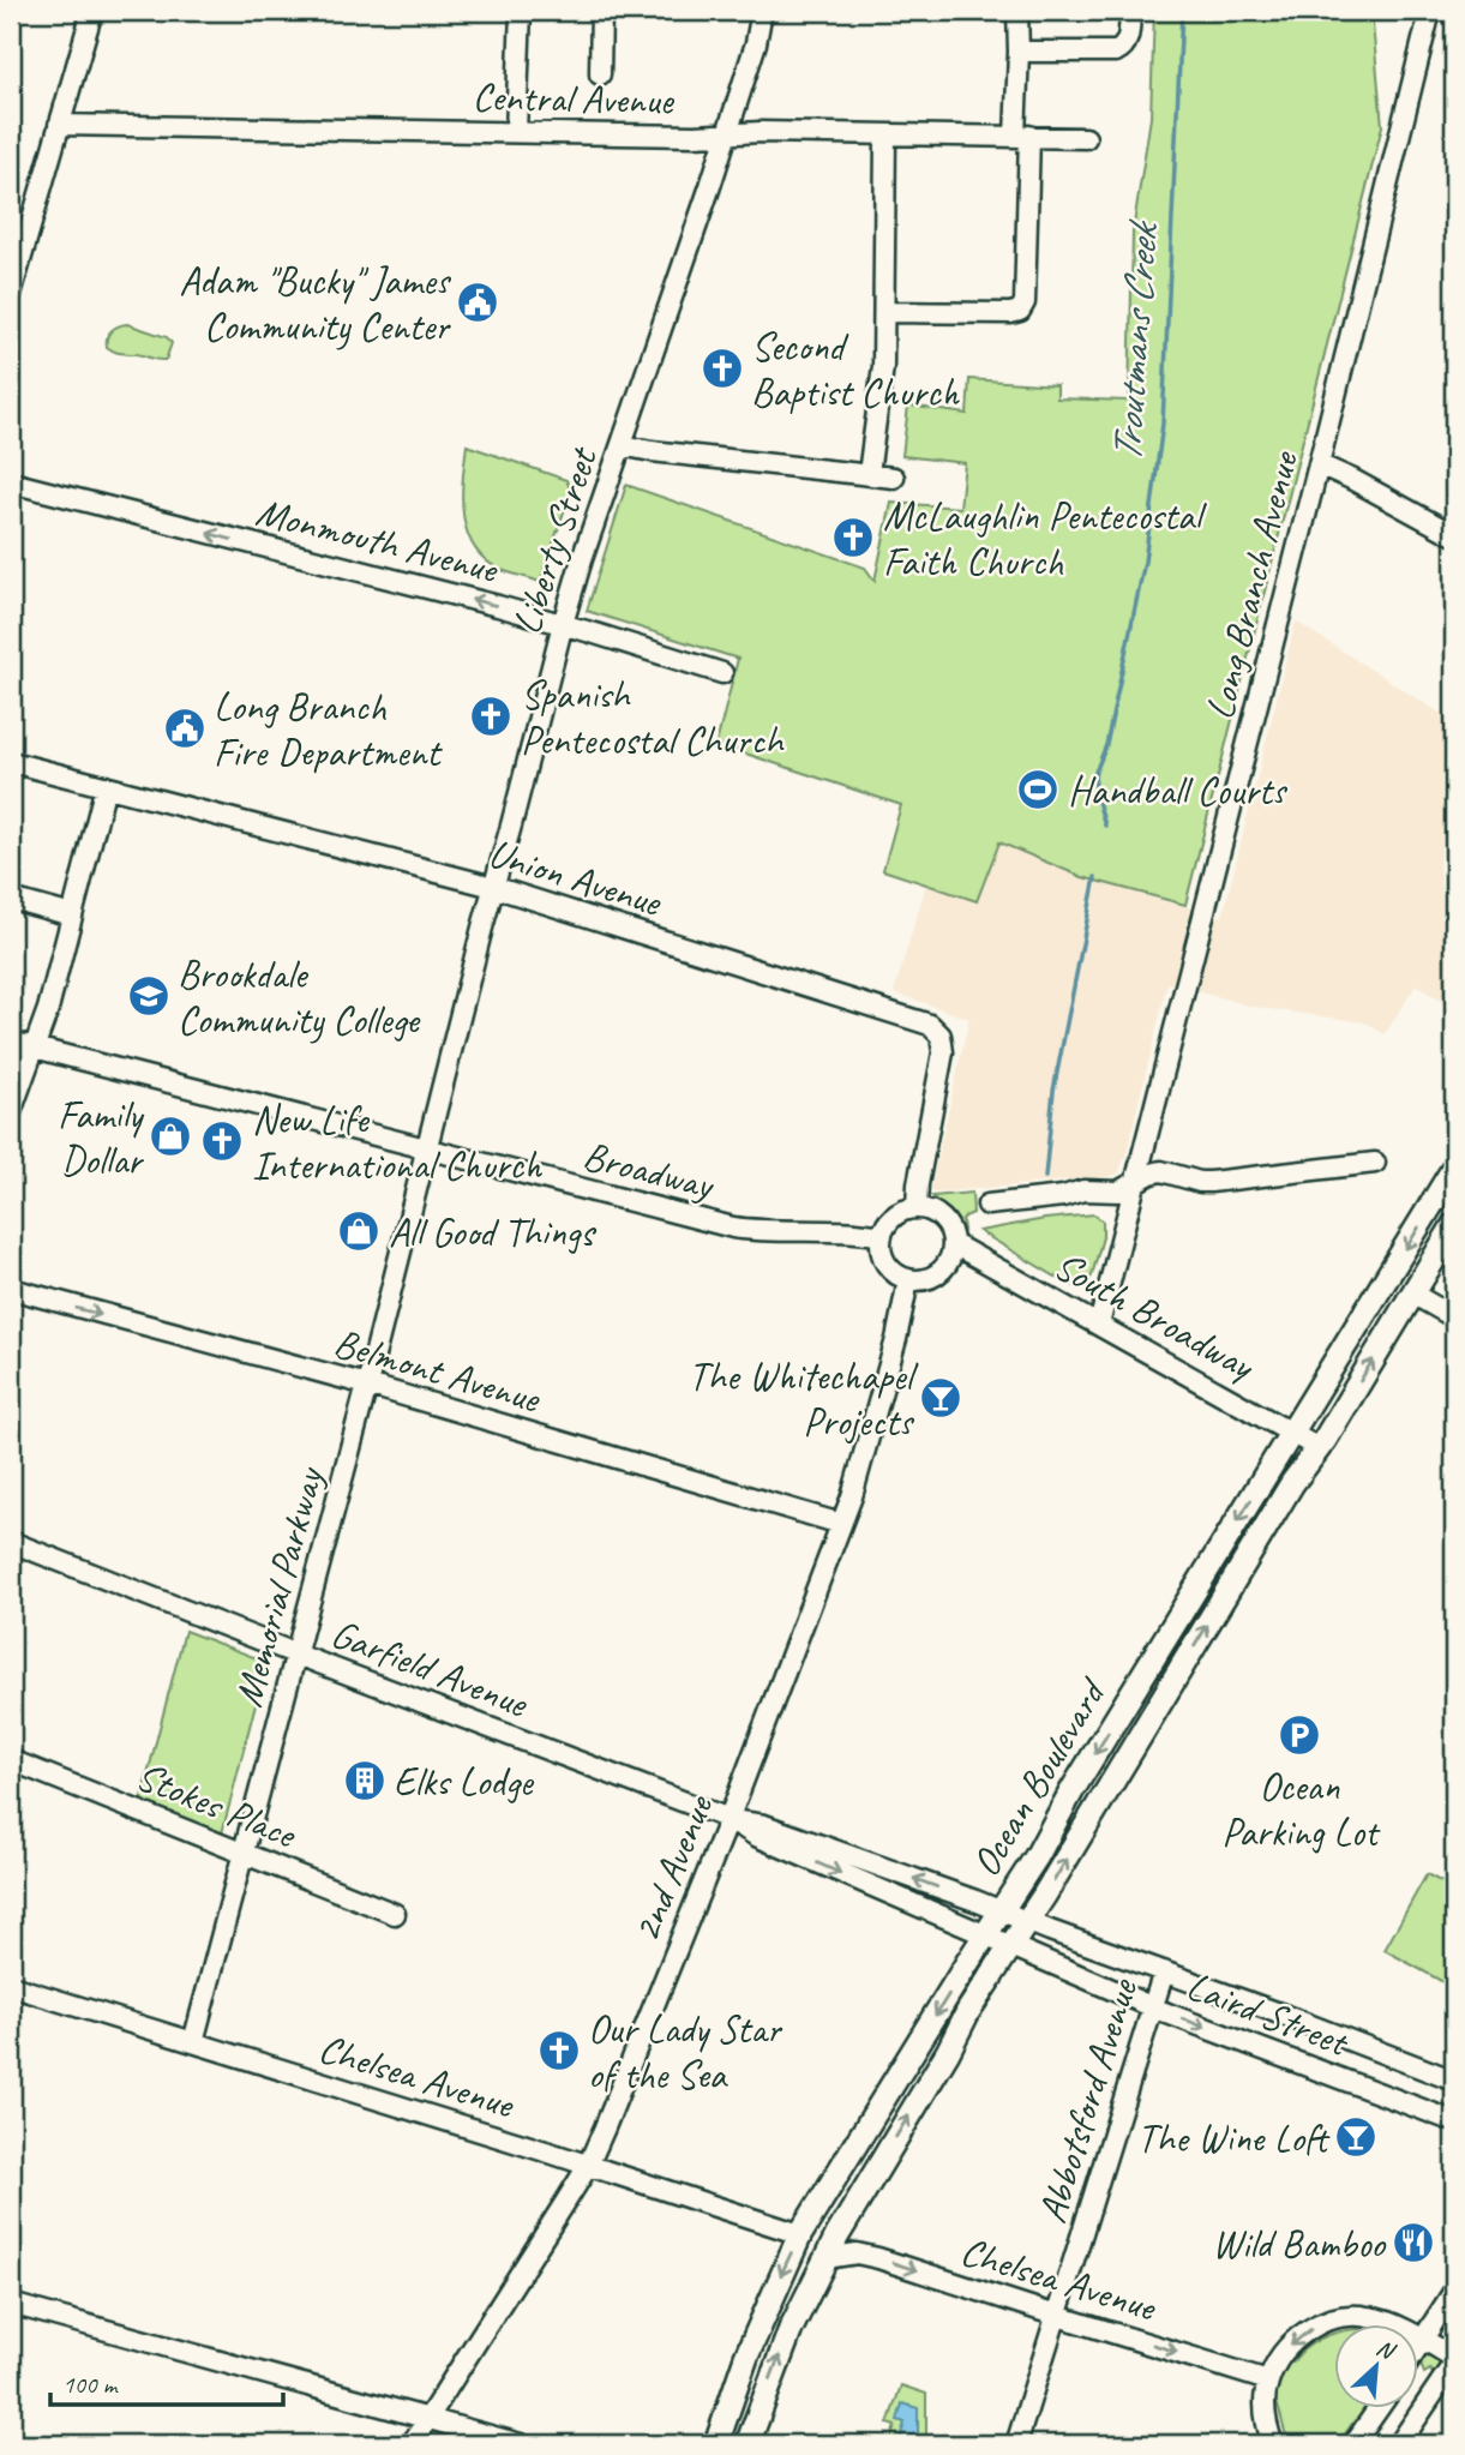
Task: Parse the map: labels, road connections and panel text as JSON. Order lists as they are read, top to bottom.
{
  "streets": {
    "main road": ["Ocean Boulevard"],
    "street": [
      "Central Avenue",
      "Monmouth Avenue",
      "Liberty Street",
      "Long Branch Avenue",
      "Union Avenue",
      "Broadway",
      "South Broadway",
      "Belmont Avenue",
      "Memorial Parkway",
      "Garfield Avenue",
      "Stokes Place",
      "2nd Avenue",
      "Laird Street",
      "Chelsea Avenue",
      "Abbotsford Avenue"
    ]
  },
  "crossings": [
    ["Central Avenue", "Liberty Street"],
    ["Monmouth Avenue", "Liberty Street"],
    ["Liberty Street", "Union Avenue"],
    ["Liberty Street", "Broadway"],
    ["Liberty Street", "Memorial Parkway"],
    ["Long Branch Avenue", "South Broadway"],
    ["Union Avenue", "Broadway"],
    ["Union Avenue", "South Broadway"],
    ["Union Avenue", "2nd Avenue"],
    ["Broadway", "South Broadway"],
    ["Broadway", "Memorial Parkway"],
    ["Broadway", "2nd Avenue"],
    ["South Broadway", "Ocean Boulevard"],
    ["South Broadway", "2nd Avenue"],
    ["Belmont Avenue", "Memorial Parkway"],
    ["Belmont Avenue", "2nd Avenue"],
    ["Memorial Parkway", "Garfield Avenue"],
    ["Memorial Parkway", "Stokes Place"],
    ["Memorial Parkway", "Chelsea Avenue"],
    ["Garfield Avenue", "Ocean Boulevard"],
    ["Garfield Avenue", "2nd Avenue"],
    ["Garfield Avenue", "Laird Street"],
    ["Ocean Boulevard", "Laird Street"],
    ["Ocean Boulevard", "Chelsea Avenue"],
    ["2nd Avenue", "Chelsea Avenue"],
    ["Laird Street", "Abbotsford Avenue"],
    ["Chelsea Avenue", "Abbotsford Avenue"]
  ],
  "one_way": ["Monmouth Avenue", "Belmont Avenue", "Chelsea Avenue"],
  "water": ["Troutmans Creek"],
  "places": {
    "public building": ["Adam \"Bucky\" James Community Center", "Long Branch Fire Department"],
    "church": [
      "Second Baptist Church",
      "McLaughlin Pentecostal Faith Church",
      "Spanish Pentecostal Church",
      "New Life International Church",
      "Our Lady Star of the Sea"
    ],
    "sports": ["Handball Courts"],
    "school or university": ["Brookdale Community College"],
    "shop": ["Family Dollar", "All Good Things"],
    "bar": ["The Whitechapel Projects", "The Wine Loft"],
    "parking": ["Ocean Parking Lot"],
    "building": ["Elks Lodge"],
    "restaurant": ["Wild Bamboo"]
  },
  "scale_bar": "100 m",
  "north": "top right"
}
